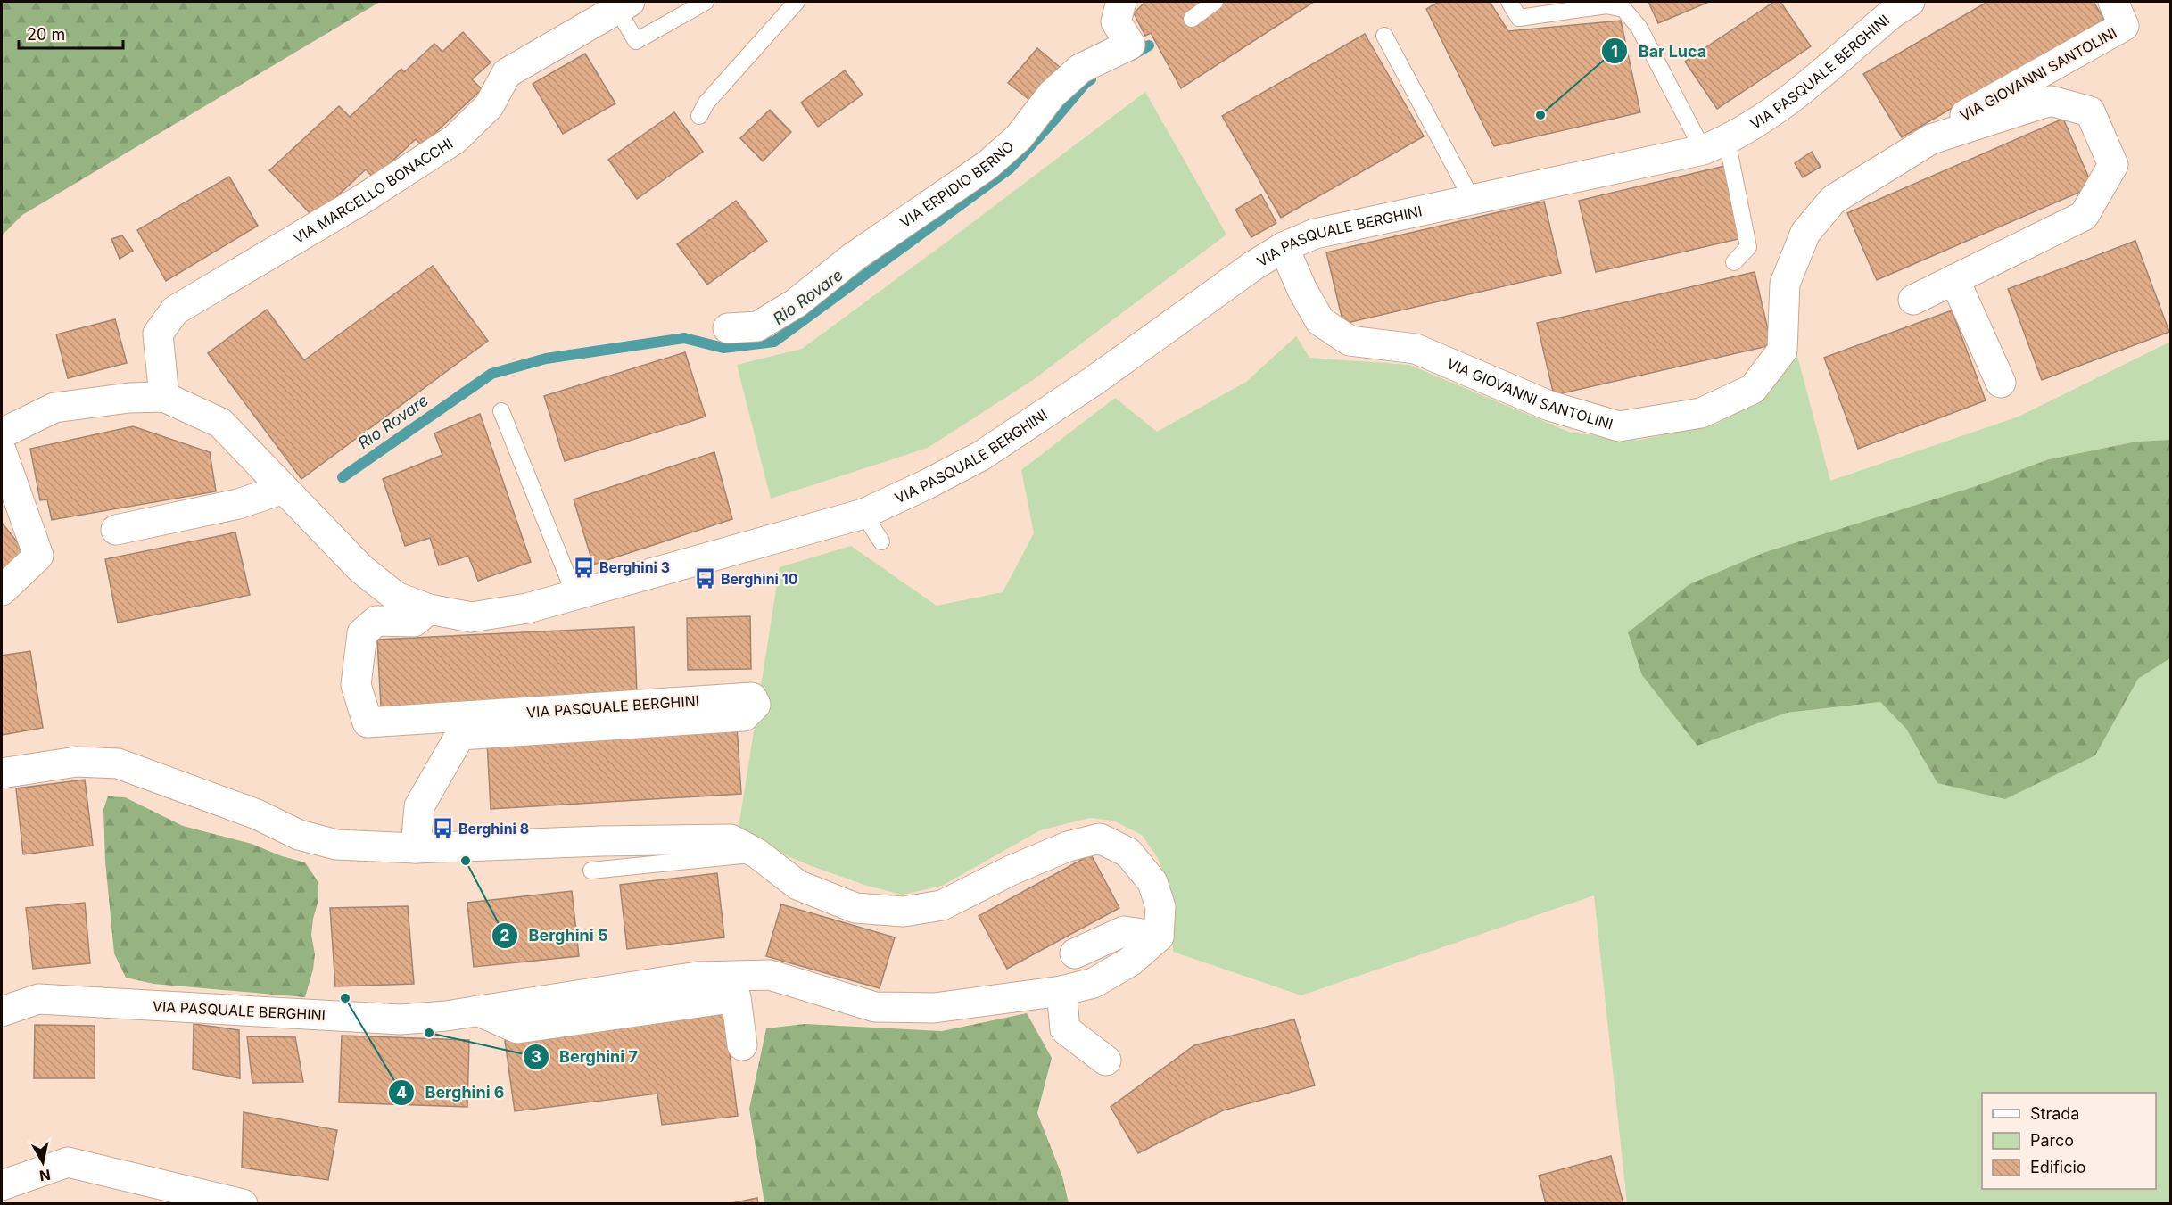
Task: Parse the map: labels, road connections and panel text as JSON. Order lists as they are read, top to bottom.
{
  "streets": {
    "street": [
      "VIA PASQUALE BERGHINI",
      "VIA GIOVANNI SANTOLINI",
      "VIA ERPIDIO BERNO",
      "VIA MARCELLO BONACCHI"
    ]
  },
  "crossings": [
    ["VIA PASQUALE BERGHINI", "VIA GIOVANNI SANTOLINI"],
    ["VIA PASQUALE BERGHINI", "VIA MARCELLO BONACCHI"]
  ],
  "water": ["Rio Rovare"],
  "places": {
    "other": [
      "Bar Luca",
      "Berghini 5",
      "Berghini 6",
      "Berghini 7"
    ],
    "bus stop": ["Berghini 3", "Berghini 10", "Berghini 8"]
  },
  "legend": ["Strada", "Parco", "Edificio"],
  "scale_bar": "20 m",
  "north": "bottom"
}
